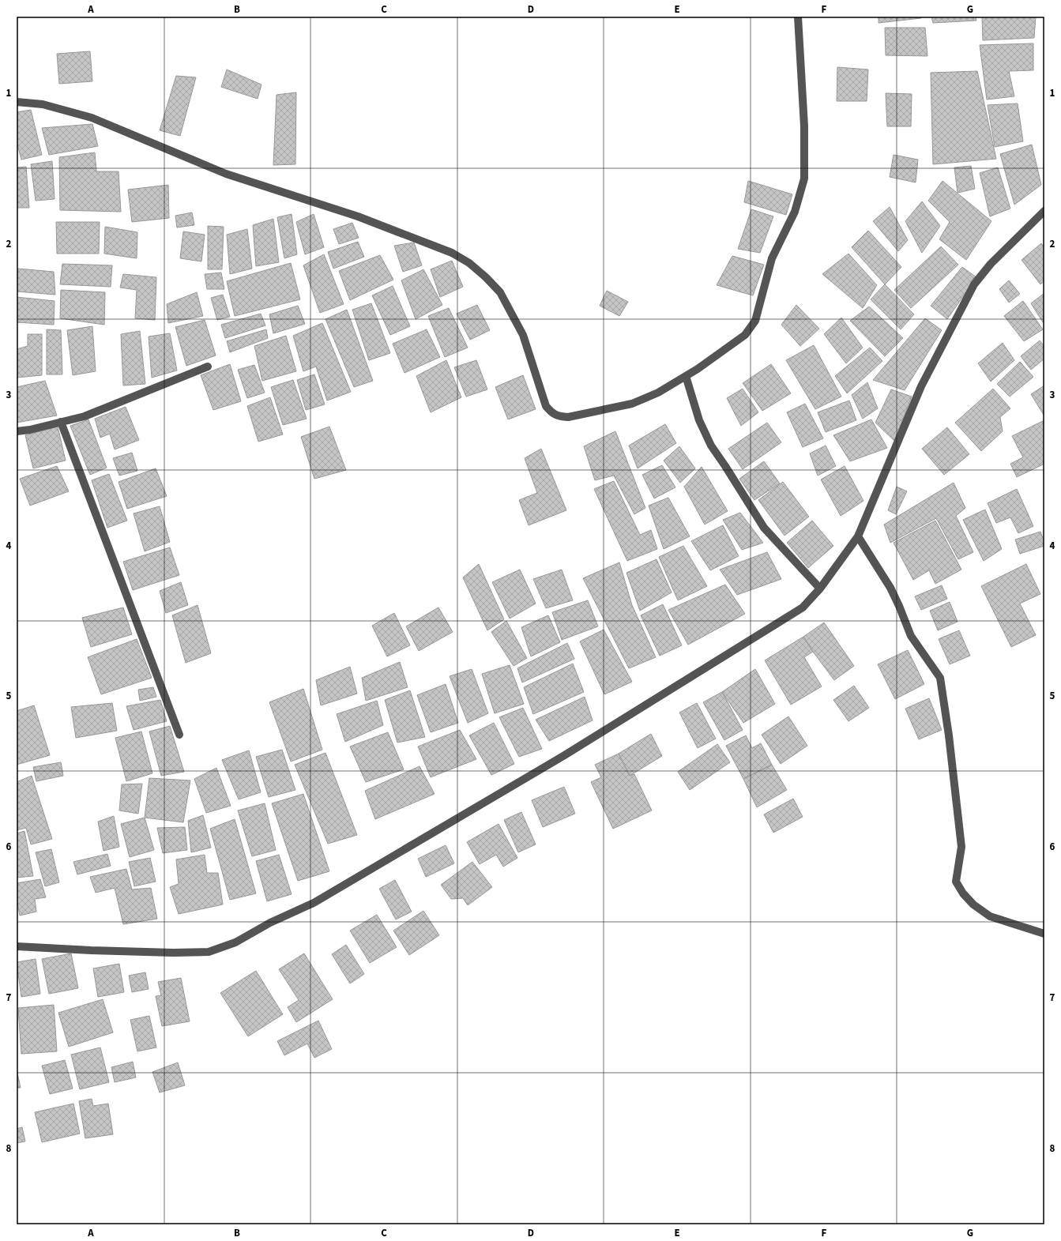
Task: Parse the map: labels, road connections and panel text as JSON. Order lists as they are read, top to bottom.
{
  "grid": {
    "columns": [
      "A",
      "B",
      "C",
      "D",
      "E",
      "F",
      "G"
    ],
    "rows": [
      "1",
      "2",
      "3",
      "4",
      "5",
      "6",
      "7",
      "8"
    ]
  }
}
